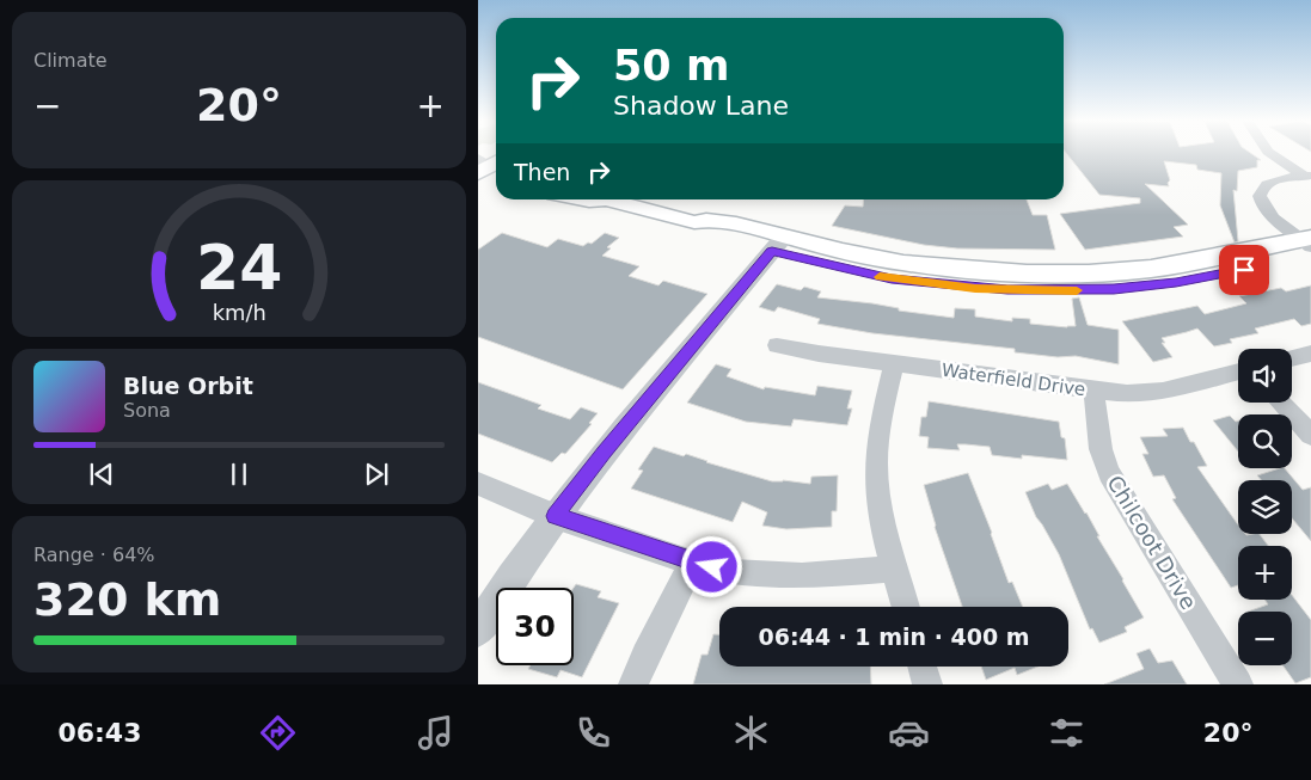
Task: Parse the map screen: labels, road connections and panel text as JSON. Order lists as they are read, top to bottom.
{
  "streets": {
    "street": ["Waterfield Drive", "Chilcoot Drive"]
  },
  "crossings": [
    ["Waterfield Drive", "Chilcoot Drive"]
  ],
  "page": {
    "tile": [
      "Climate",
      ["Range · 64%", "320 km"]
    ],
    "turn": ["50 m", "Shadow Lane"],
    "heat": ["−", "20°", "+"],
    "then": "Then",
    "map_buttons": ["+", "−"],
    "song": ["Blue Orbit", "Sona"],
    "limit": "30",
    "trip": "06:44 · 1 min · 400 m",
    "tabs": ["06:43", "20°"],
    "gauge": ["24", "km/h"]
  }
}
